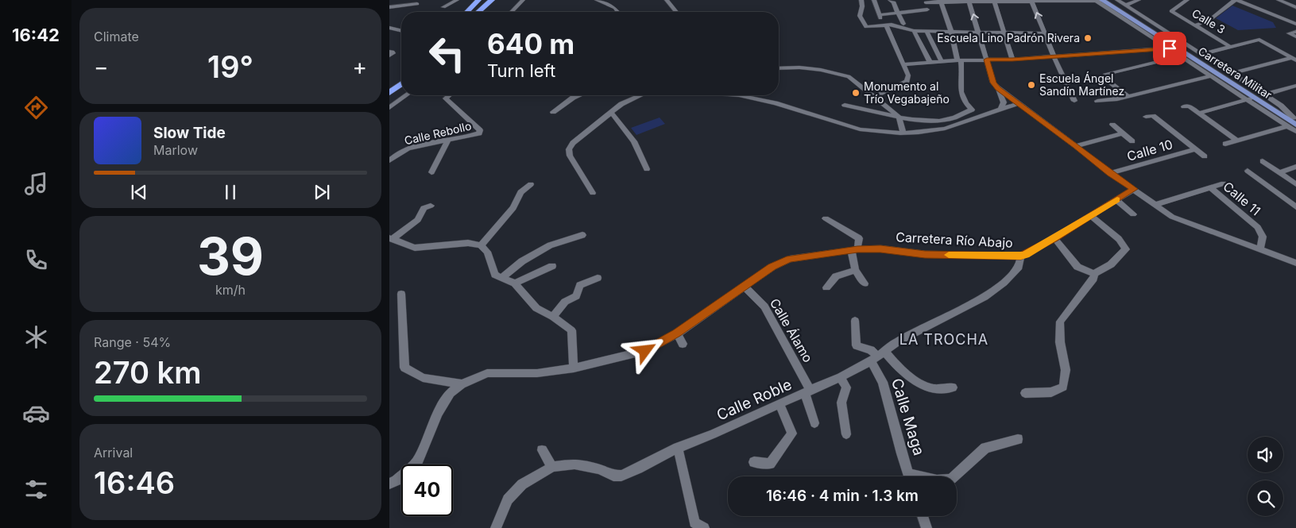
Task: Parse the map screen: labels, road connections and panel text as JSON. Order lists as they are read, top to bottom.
{
  "streets": {
    "main road": ["Carretera Militar"],
    "street": [
      "Calle 3",
      "Calle Rebollo",
      "Calle 10",
      "Calle 11",
      "Carretera Río Abajo",
      "Calle Álamo",
      "Calle Roble",
      "Calle Maga"
    ]
  },
  "crossings": [
    ["Carretera Río Abajo", "Calle Álamo"],
    ["Carretera Río Abajo", "Calle Roble"],
    ["Calle Álamo", "Calle Roble"],
    ["Calle Roble", "Calle Maga"]
  ],
  "districts": ["LA TROCHA"],
  "places": ["Escuela Lino Padrón Rivera", "Escuela Ángel Sandín Martínez", "Monumento al Trío Vegabajeño"],
  "page": {
    "tabs": "16:42",
    "tile": [
      "Climate",
      ["39", "km/h"],
      ["Range · 54%", "270 km"],
      ["Arrival", "16:46"]
    ],
    "turn": ["640 m", "Turn left"],
    "heat": ["−", "19°", "+"],
    "song": ["Slow Tide", "Marlow"],
    "limit": "40",
    "trip": "16:46 · 4 min · 1.3 km"
  }
}
